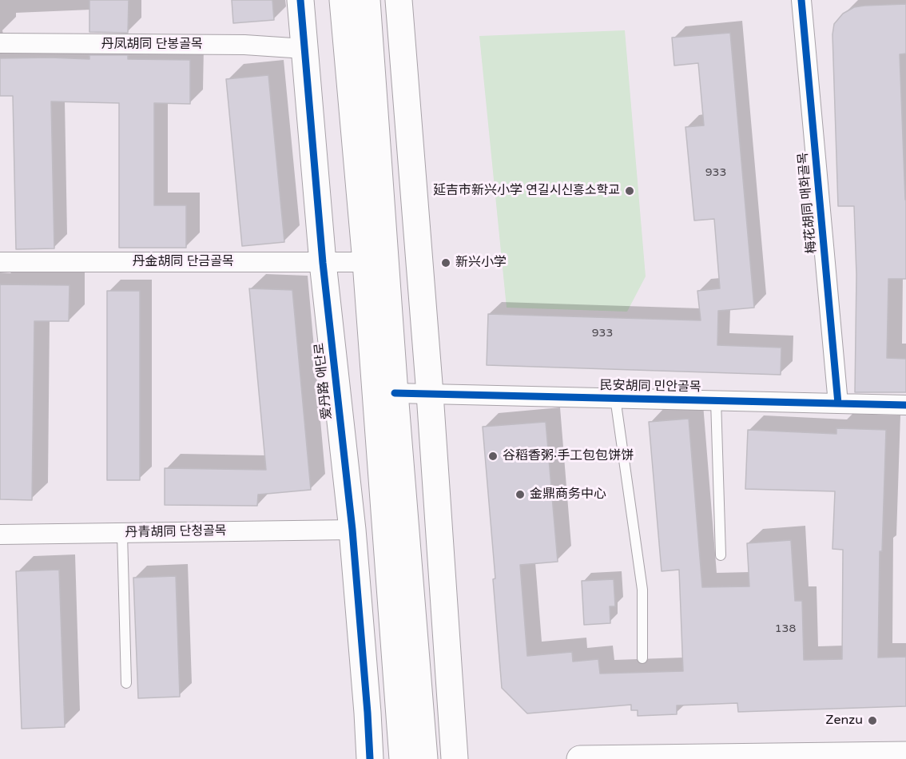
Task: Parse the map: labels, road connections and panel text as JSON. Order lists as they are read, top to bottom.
{
  "streets": {
    "main road": ["爱丹路 애단로"],
    "street": [
      "丹凤胡同 단봉골목",
      "梅花胡同 매화골목",
      "丹金胡同 단금골목",
      "民安胡同 민안골목",
      "丹青胡同 단청골목"
    ]
  },
  "crossings": [
    ["丹凤胡同 단봉골목", "爱丹路 애단로"],
    ["梅花胡同 매화골목", "民安胡同 민안골목"],
    ["丹金胡同 단금골목", "爱丹路 애단로"],
    ["爱丹路 애단로", "丹青胡同 단청골목"]
  ],
  "places": [
    "延吉市新兴小学 연길시신흥소학교",
    "新兴小学",
    "谷稻香粥·手工包包饼饼",
    "金鼎商务中心",
    "Zenzu"
  ],
  "house_numbers": ["933", "933", "138"]
}
